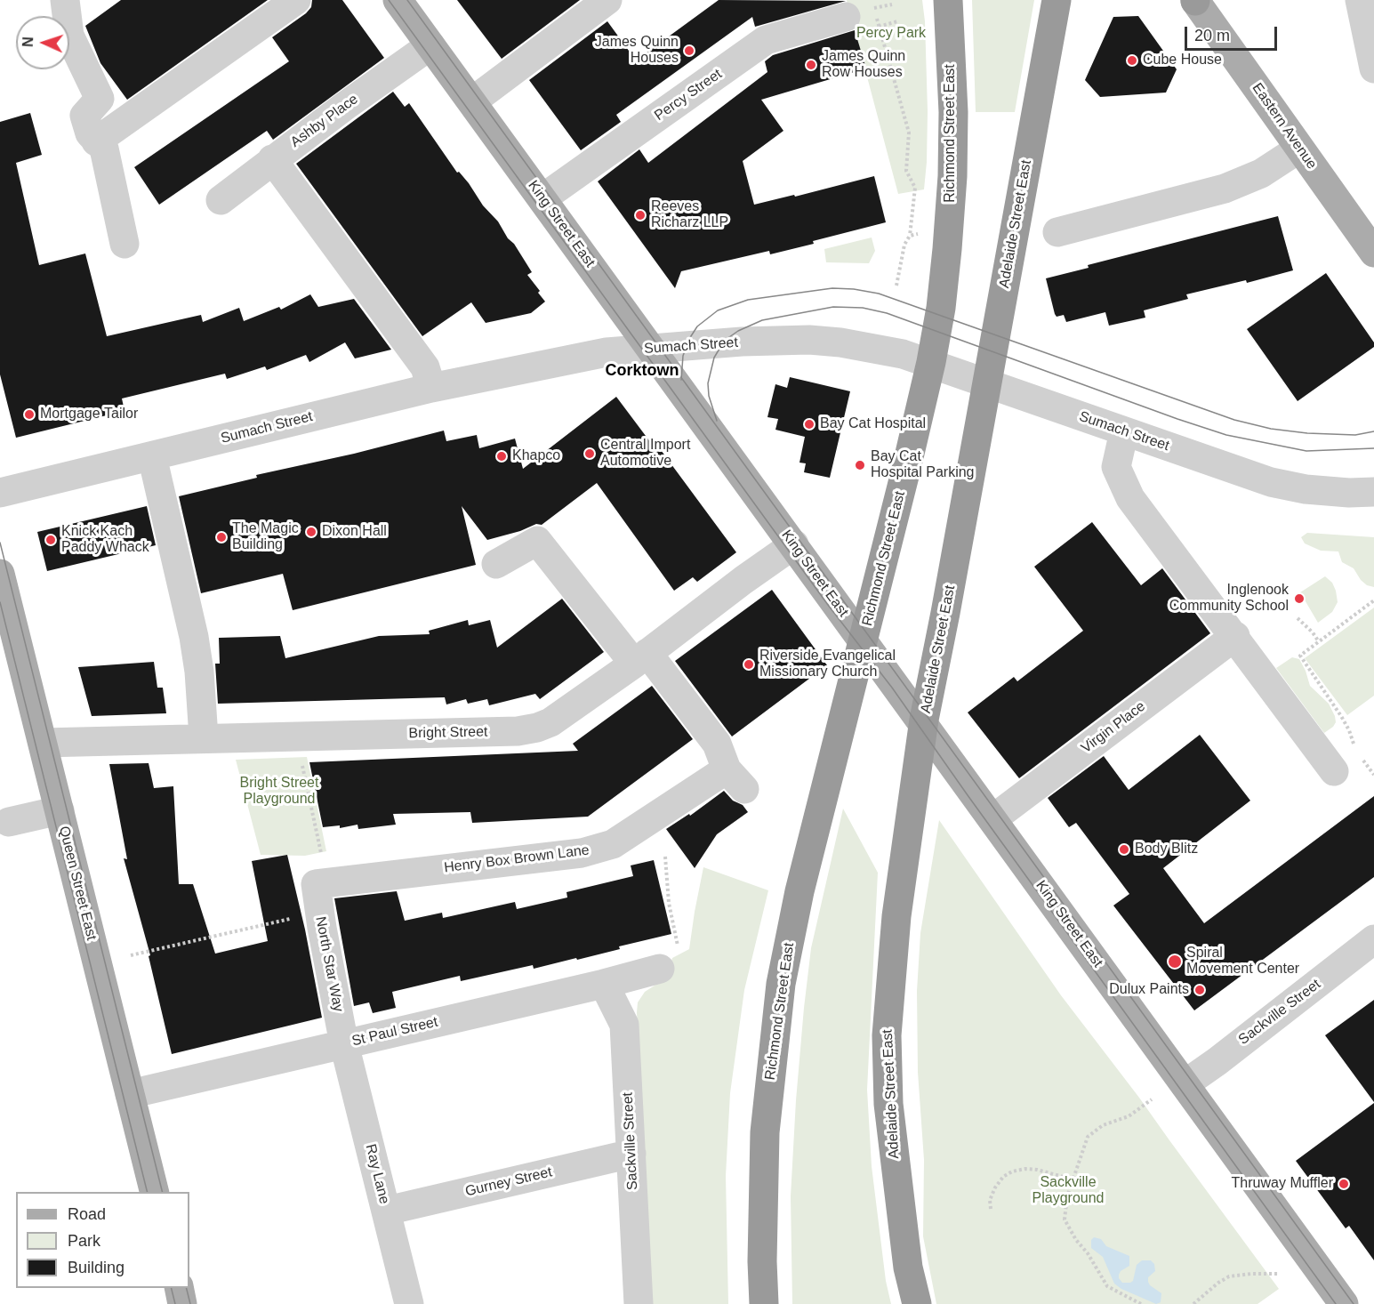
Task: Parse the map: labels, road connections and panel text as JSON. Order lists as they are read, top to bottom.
{
  "streets": {
    "highway": ["Richmond Street East", "Adelaide Street East"],
    "main road": ["Eastern Avenue", "King Street East", "Queen Street East"],
    "street": [
      "Percy Street",
      "Ashby Place",
      "Sumach Street",
      "Virgin Place",
      "Bright Street",
      "Henry Box Brown Lane",
      "North Star Way",
      "Sackville Street",
      "St Paul Street",
      "Ray Lane",
      "Gurney Street"
    ]
  },
  "crossings": [
    ["Percy Street", "King Street East"],
    ["Ashby Place", "King Street East"],
    ["King Street East", "Sumach Street"],
    ["King Street East", "Virgin Place"],
    ["King Street East", "Bright Street"],
    ["King Street East", "Sackville Street"],
    ["Bright Street", "Henry Box Brown Lane"],
    ["Bright Street", "Queen Street East"],
    ["Henry Box Brown Lane", "North Star Way"],
    ["Queen Street East", "St Paul Street"],
    ["North Star Way", "St Paul Street"],
    ["North Star Way", "Ray Lane"],
    ["Sackville Street", "St Paul Street"],
    ["Sackville Street", "Gurney Street"],
    ["St Paul Street", "Ray Lane"],
    ["Ray Lane", "Gurney Street"]
  ],
  "districts": ["Corktown"],
  "parks": ["Percy Park", "Bright Street Playground", "Sackville Playground"],
  "places": [
    "James Quinn Houses",
    "Cube House",
    "James Quinn Row Houses",
    "Reeves Richarz LLP",
    "Mortgage Tailor",
    "Bay Cat Hospital",
    "Central Import Automotive",
    "Khapco",
    "Bay Cat Hospital Parking",
    "Dixon Hall",
    "The Magic Building",
    "Knick Kach Paddy Whack",
    "Inglenook Community School",
    "Riverside Evangelical Missionary Church",
    "Body Blitz",
    "Spiral Movement Center",
    "Dulux Paints",
    "Thruway Muffler"
  ],
  "legend": ["Road", "Park", "Building"],
  "scale_bar": "20 m",
  "north": "left"
}
